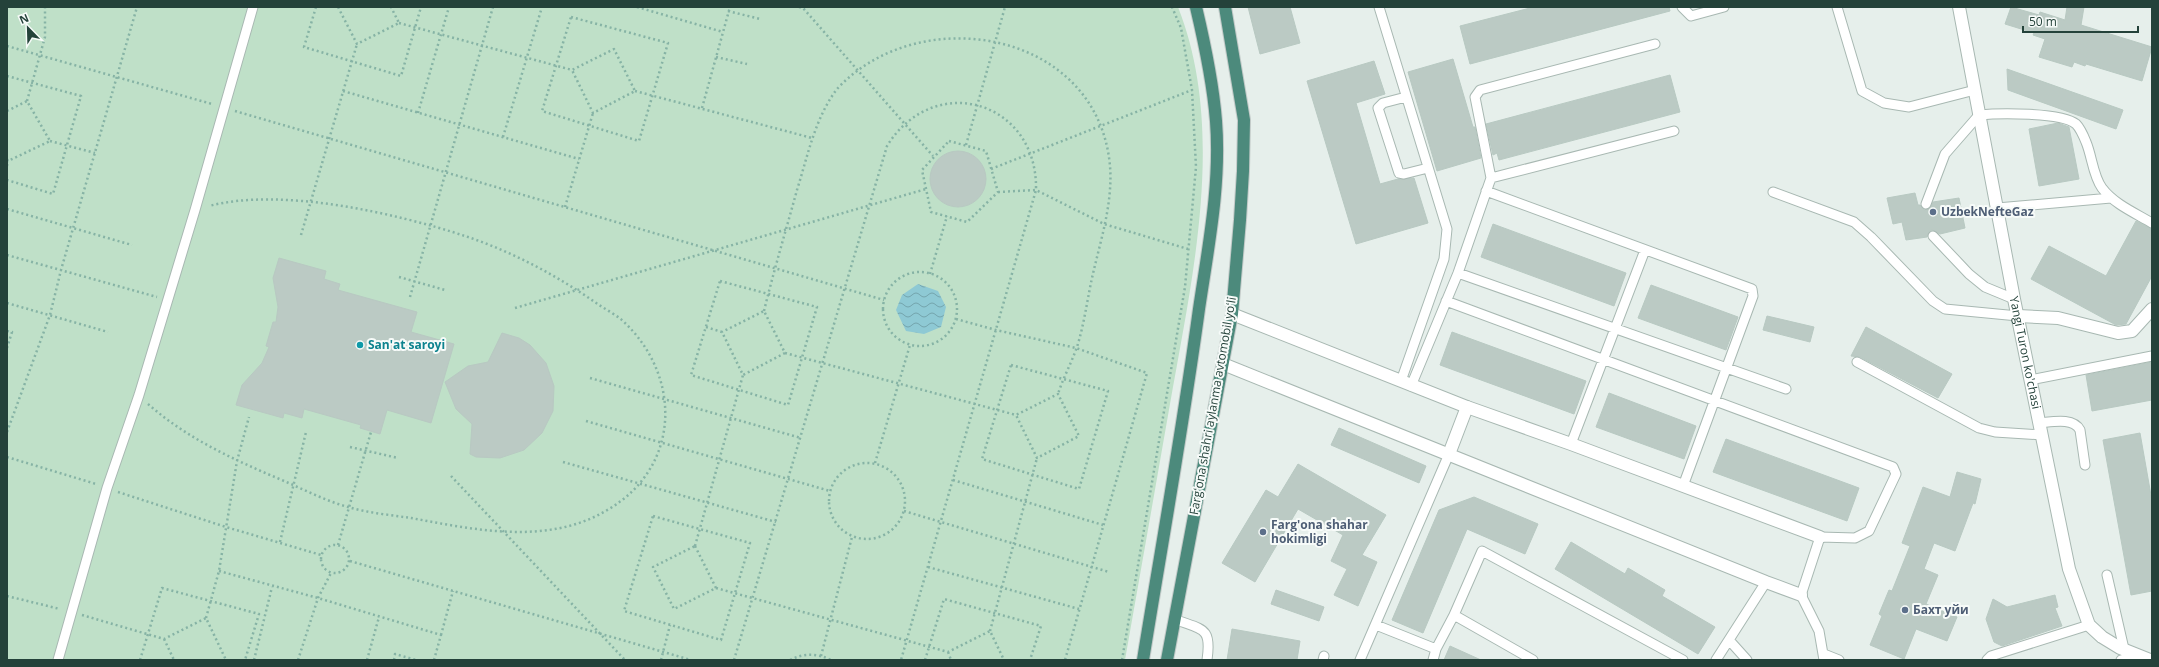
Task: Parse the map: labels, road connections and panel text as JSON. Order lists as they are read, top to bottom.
{
  "streets": {
    "highway": ["Fargʻona shahri aylanma avtomobil yoʻli"],
    "street": ["Yangi Turon ko'chasi"]
  },
  "places": [
    "UzbekNefteGaz",
    "San'at saroyi",
    "Farg'ona shahar hokimligi",
    "Бахт уйи"
  ],
  "scale_bar": "50 m",
  "north": "top left"
}
